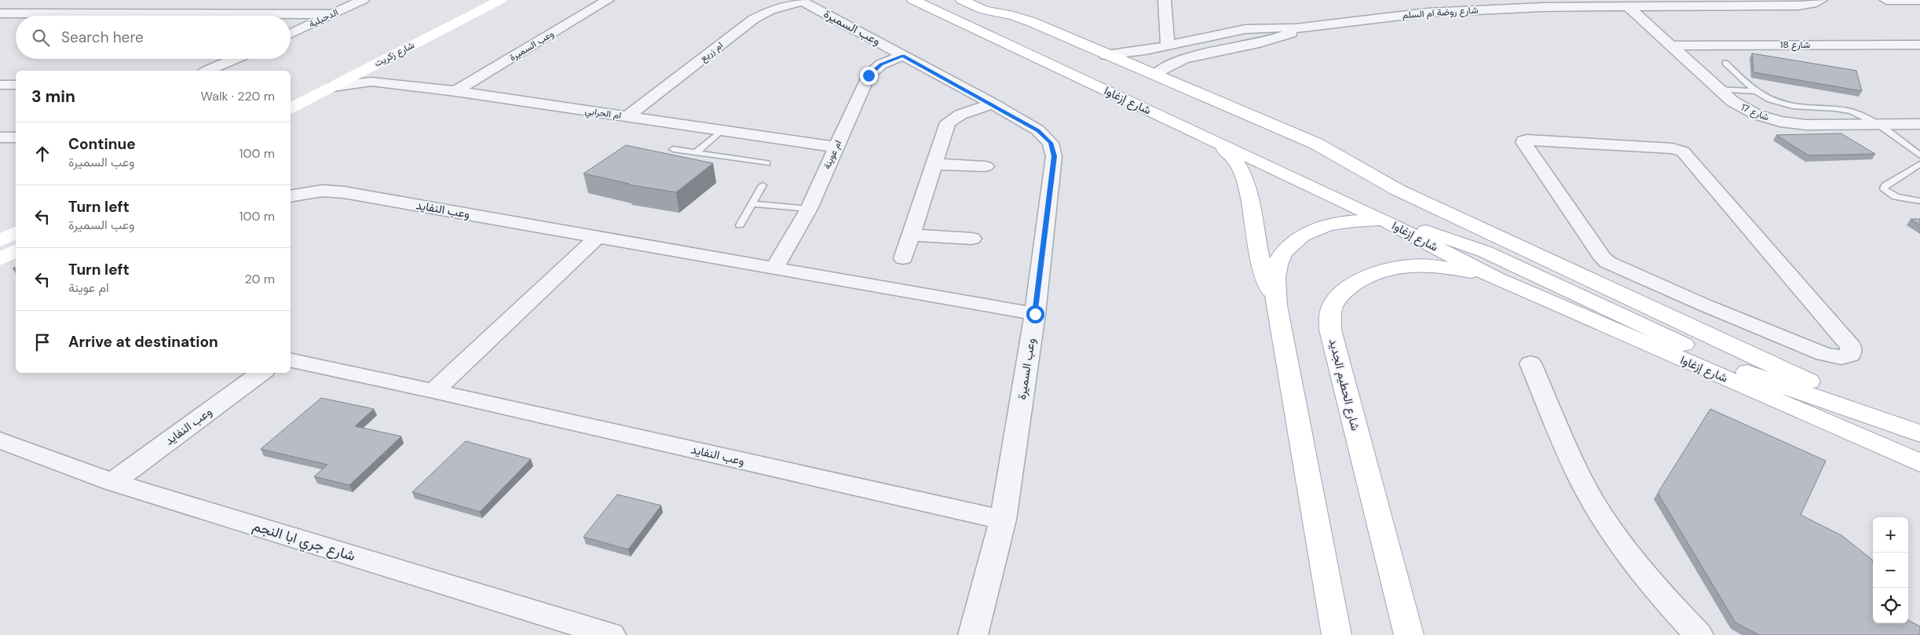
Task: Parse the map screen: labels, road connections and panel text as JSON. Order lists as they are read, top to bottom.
{
  "streets": {
    "main road": ["شارع زكريت", "شارع إزغاوا", "شارع الحطيم الجديد"],
    "street": [
      "شارع روضة ام السلم",
      "الدحيلية",
      "وعب السميرة",
      "شارع 18",
      "ام زريع",
      "شارع 17",
      "ام الحرابي",
      "ام عوينة",
      "وعب النفايد",
      "شارع جري ابا النجم"
    ]
  },
  "crossings": [
    ["شارع روضة ام السلم", "شارع 17"],
    ["وعب السميرة", "ام زريع"],
    ["وعب السميرة", "ام الحرابي"],
    ["وعب السميرة", "ام عوينة"],
    ["وعب السميرة", "وعب النفايد"],
    ["شارع 18", "شارع 17"],
    ["ام زريع", "ام الحرابي"],
    ["شارع زكريت", "ام الحرابي"],
    ["شارع إزغاوا", "شارع الحطيم الجديد"],
    ["ام الحرابي", "ام عوينة"],
    ["ام عوينة", "وعب النفايد"],
    ["وعب النفايد", "شارع جري ابا النجم"]
  ],
  "page": {
    "search": "Search here",
    "heading": ["3 min", "Walk · 220 m"],
    "list": [
      ["Continue", "وعب السميرة", "100 m"],
      ["Turn left", "وعب السميرة", "100 m"],
      ["Turn left", "ام عوينة", "20 m"],
      "Arrive at destination"
    ],
    "map_buttons": ["+", "−"]
  }
}
